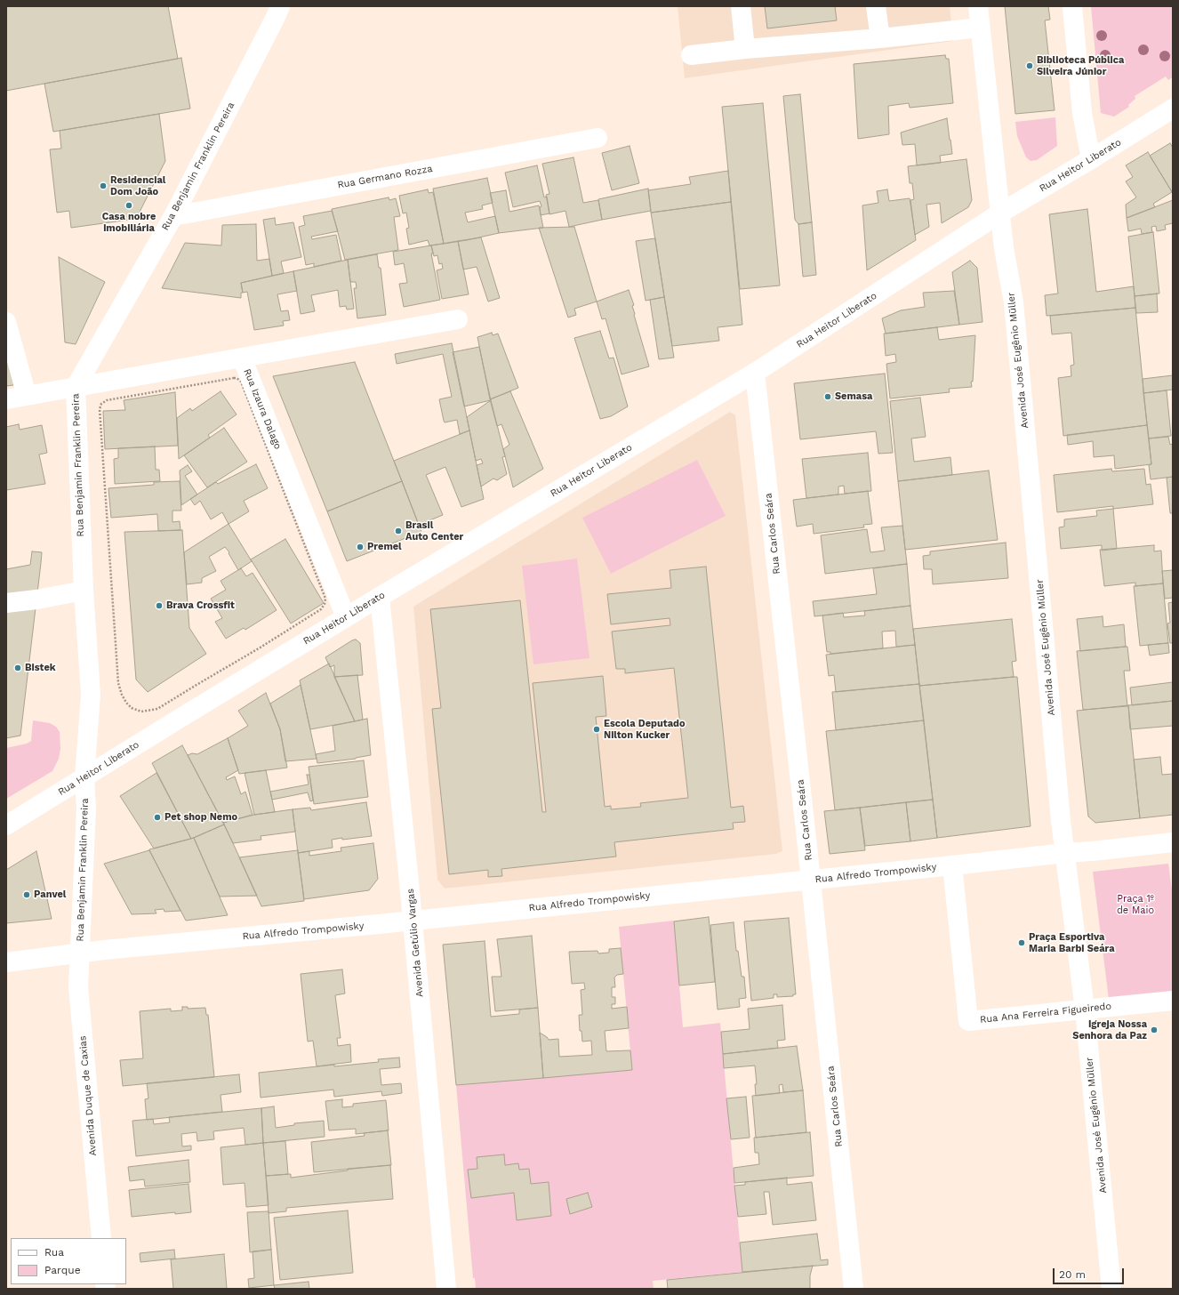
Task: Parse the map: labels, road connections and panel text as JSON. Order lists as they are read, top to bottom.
{
  "streets": {
    "main road": [
      "Rua Heitor Liberato",
      "Rua Benjamin Franklin Pereira",
      "Rua Germano Rozza",
      "Avenida José Eugênio Müller",
      "Rua Izaura Dalago",
      "Rua Carlos Seára",
      "Rua Alfredo Trompowisky",
      "Avenida Getúlio Vargas",
      "Rua Ana Ferreira Figueiredo",
      "Avenida Duque de Caxias"
    ]
  },
  "crossings": [
    ["Rua Heitor Liberato", "Rua Benjamin Franklin Pereira"],
    ["Rua Heitor Liberato", "Avenida José Eugênio Müller"],
    ["Rua Heitor Liberato", "Rua Izaura Dalago"],
    ["Rua Heitor Liberato", "Rua Carlos Seára"],
    ["Rua Heitor Liberato", "Avenida Getúlio Vargas"],
    ["Rua Benjamin Franklin Pereira", "Rua Germano Rozza"],
    ["Rua Benjamin Franklin Pereira", "Rua Izaura Dalago"],
    ["Rua Benjamin Franklin Pereira", "Rua Alfredo Trompowisky"],
    ["Rua Benjamin Franklin Pereira", "Avenida Duque de Caxias"],
    ["Avenida José Eugênio Müller", "Rua Alfredo Trompowisky"],
    ["Avenida José Eugênio Müller", "Rua Ana Ferreira Figueiredo"],
    ["Rua Carlos Seára", "Rua Alfredo Trompowisky"],
    ["Rua Alfredo Trompowisky", "Avenida Getúlio Vargas"],
    ["Rua Alfredo Trompowisky", "Rua Ana Ferreira Figueiredo"],
    ["Rua Alfredo Trompowisky", "Avenida Duque de Caxias"]
  ],
  "parks": ["Praça 1º de Maio"],
  "places": [
    "Biblioteca Pública Silveira Júnior",
    "Residencial Dom João",
    "Casa nobre imobiliária",
    "Semasa",
    "Brasil Auto Center",
    "Premel",
    "Brava Crossfit",
    "Bistek",
    "Escola Deputado Nilton Kucker",
    "Pet shop Nemo",
    "Panvel",
    "Praça Esportiva Maria Barbi Seára",
    "Igreja Nossa Senhora da Paz"
  ],
  "legend": ["Rua", "Parque"],
  "scale_bar": "20 m"
}
